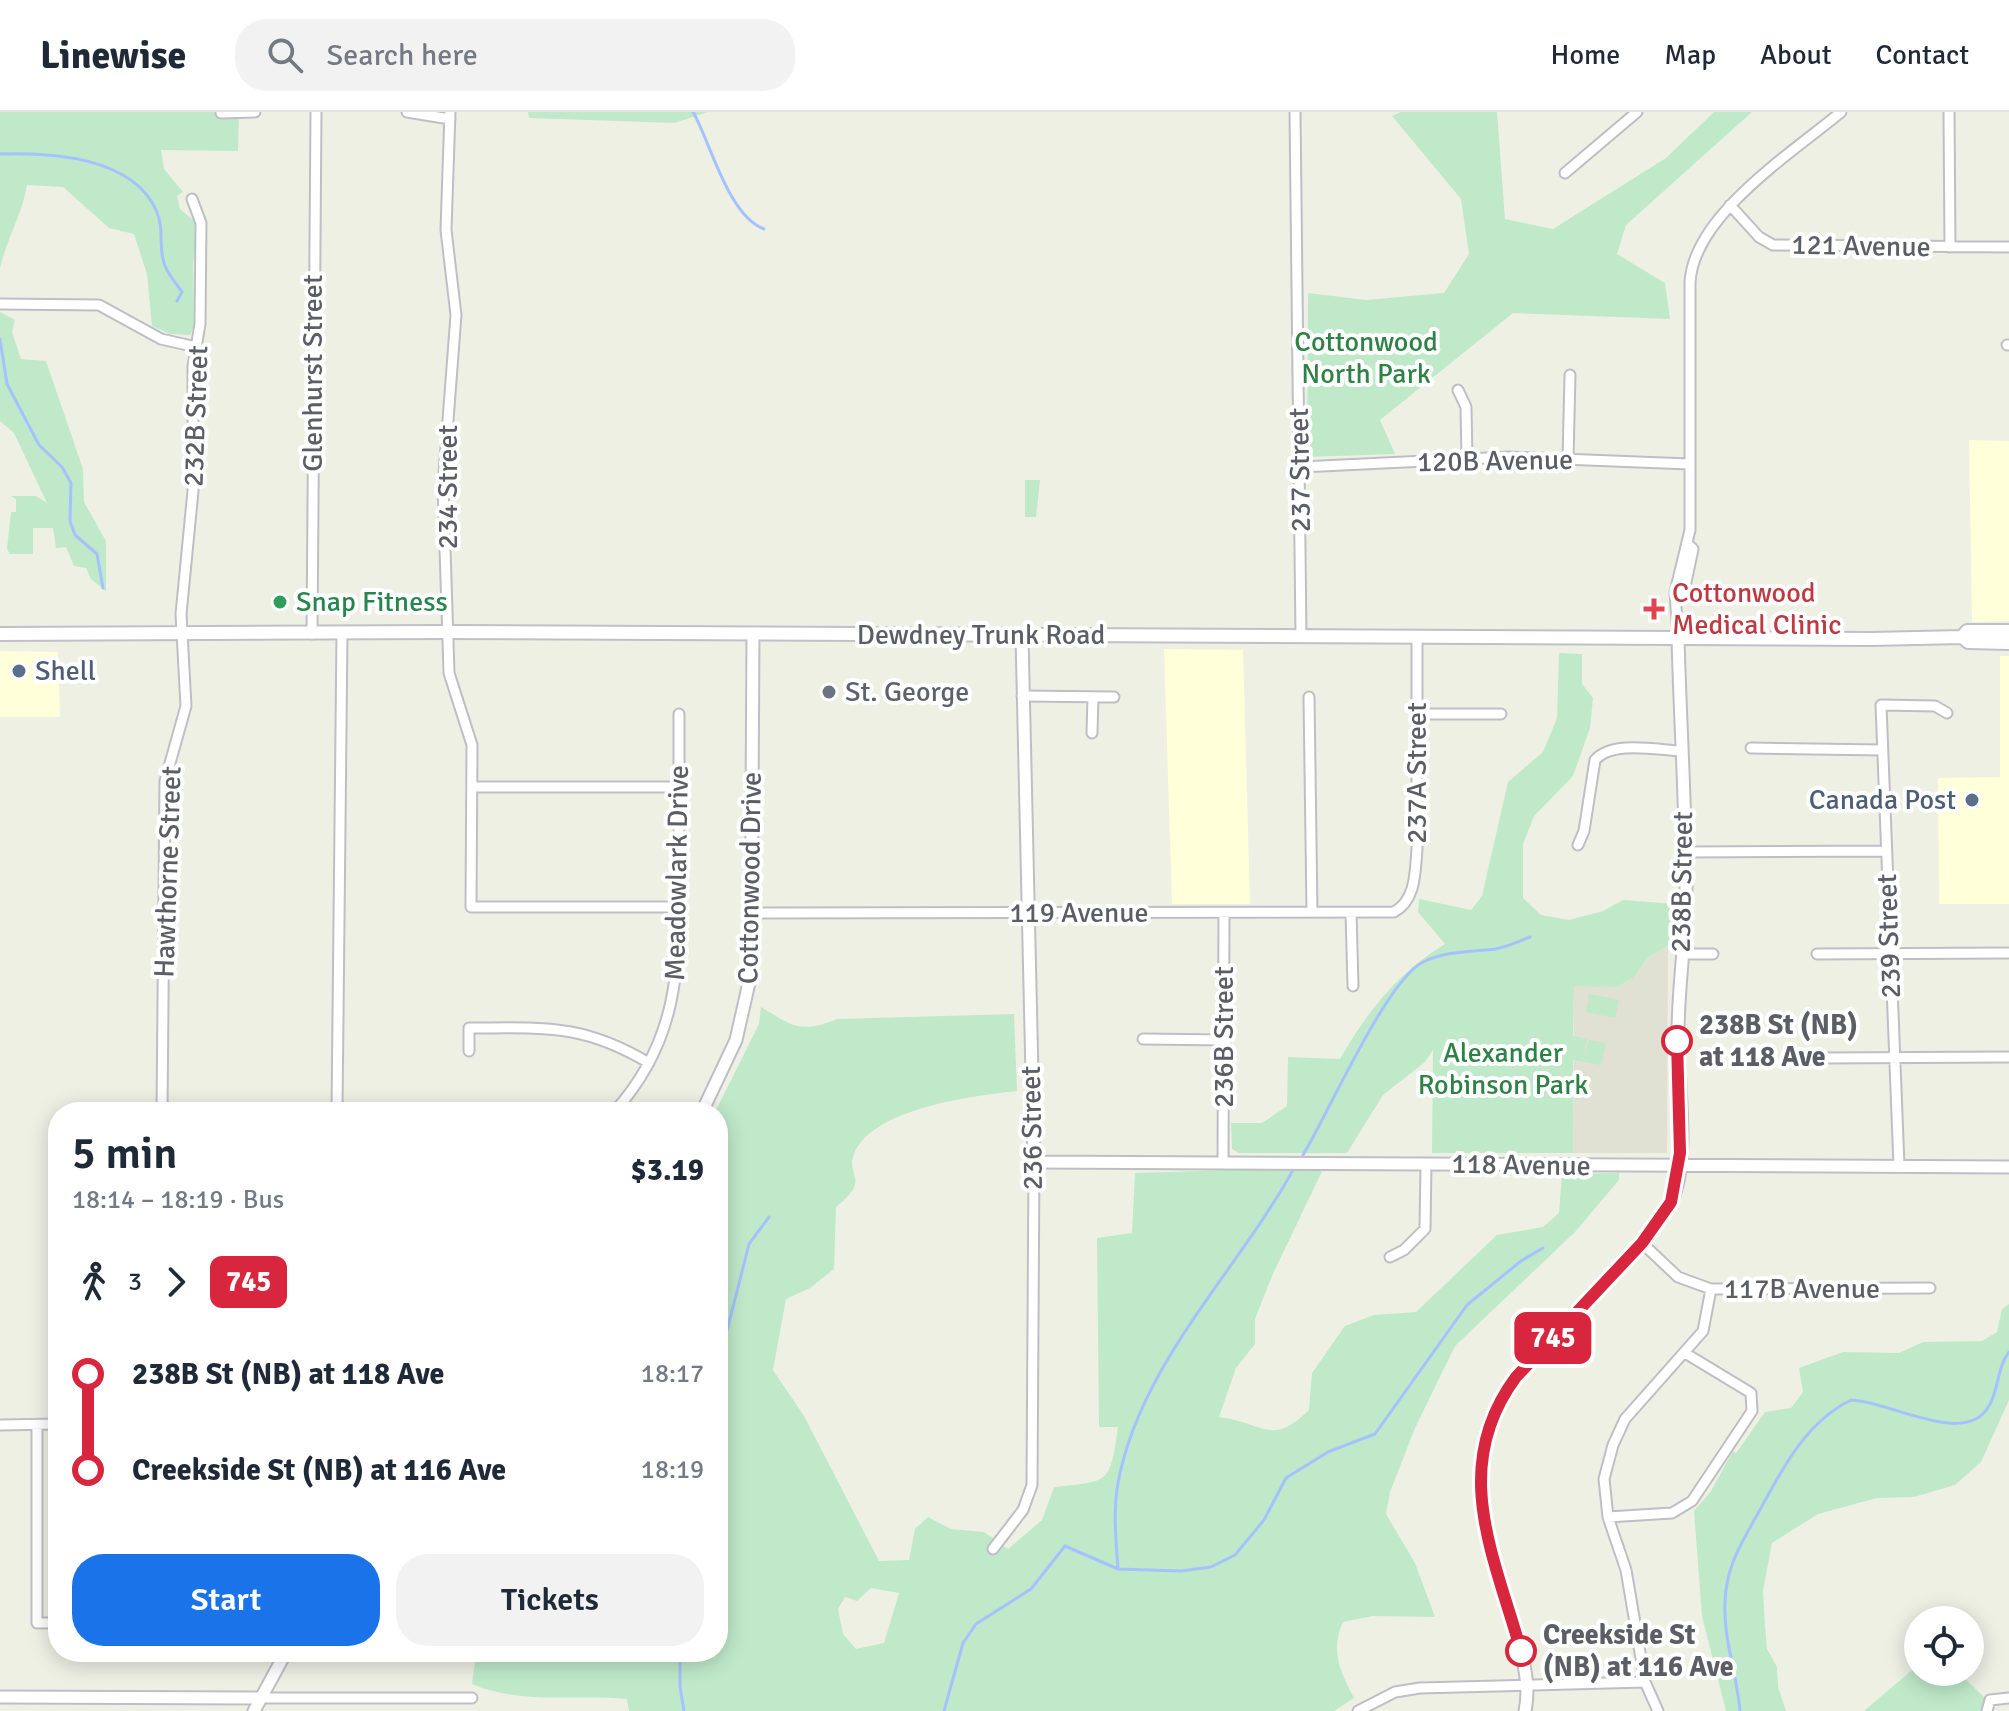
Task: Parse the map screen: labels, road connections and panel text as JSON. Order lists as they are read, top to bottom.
{
  "streets": {
    "main road": ["Dewdney Trunk Road"],
    "street": [
      "121 Avenue",
      "Glenhurst Street",
      "232B Street",
      "120B Avenue",
      "237 Street",
      "234 Street",
      "237A Street",
      "Hawthorne Street",
      "Meadowlark Drive",
      "Cottonwood Drive",
      "238B Street",
      "119 Avenue",
      "239 Street",
      "236B Street",
      "236 Street",
      "118 Avenue",
      "117B Avenue"
    ]
  },
  "crossings": [
    ["121 Avenue", "238B Street"],
    ["Glenhurst Street", "Dewdney Trunk Road"],
    ["232B Street", "Dewdney Trunk Road"],
    ["232B Street", "Hawthorne Street"],
    ["120B Avenue", "237 Street"],
    ["120B Avenue", "238B Street"],
    ["237 Street", "Dewdney Trunk Road"],
    ["234 Street", "Dewdney Trunk Road"],
    ["234 Street", "Meadowlark Drive"],
    ["Dewdney Trunk Road", "237A Street"],
    ["Dewdney Trunk Road", "Hawthorne Street"],
    ["Dewdney Trunk Road", "Cottonwood Drive"],
    ["Dewdney Trunk Road", "238B Street"],
    ["Dewdney Trunk Road", "236 Street"],
    ["237A Street", "119 Avenue"],
    ["Cottonwood Drive", "119 Avenue"],
    ["238B Street", "118 Avenue"],
    ["238B Street", "117B Avenue"],
    ["119 Avenue", "236B Street"],
    ["119 Avenue", "236 Street"],
    ["239 Street", "118 Avenue"],
    ["236B Street", "118 Avenue"],
    ["236 Street", "118 Avenue"]
  ],
  "parks": ["Cottonwood North Park", "Alexander Robinson Park"],
  "places": {
    "other": [
      "Snap Fitness",
      "Shell",
      "St. George",
      "Canada Post",
      "238B St (NB) at 118 Ave",
      "Creekside St (NB) at 116 Ave"
    ],
    "health": ["Cottonwood Medical Clinic"]
  },
  "lines": ["bus line 745"],
  "page": {
    "header": "Linewise",
    "search": "Search here",
    "nav": [
      "Home",
      "Map",
      "About",
      "Contact"
    ],
    "on_map": "745",
    "heading": ["5 min", "18:14 – 18:19 · Bus", "$3.19"],
    "legs": ["3", "745"],
    "list": [
      {
        "name": "238B St (NB) at 118 Ave",
        "value": "18:17"
      },
      {
        "name": "Creekside St (NB) at 116 Ave",
        "value": "18:19"
      }
    ],
    "buttons": ["Start", "Tickets"]
  }
}
